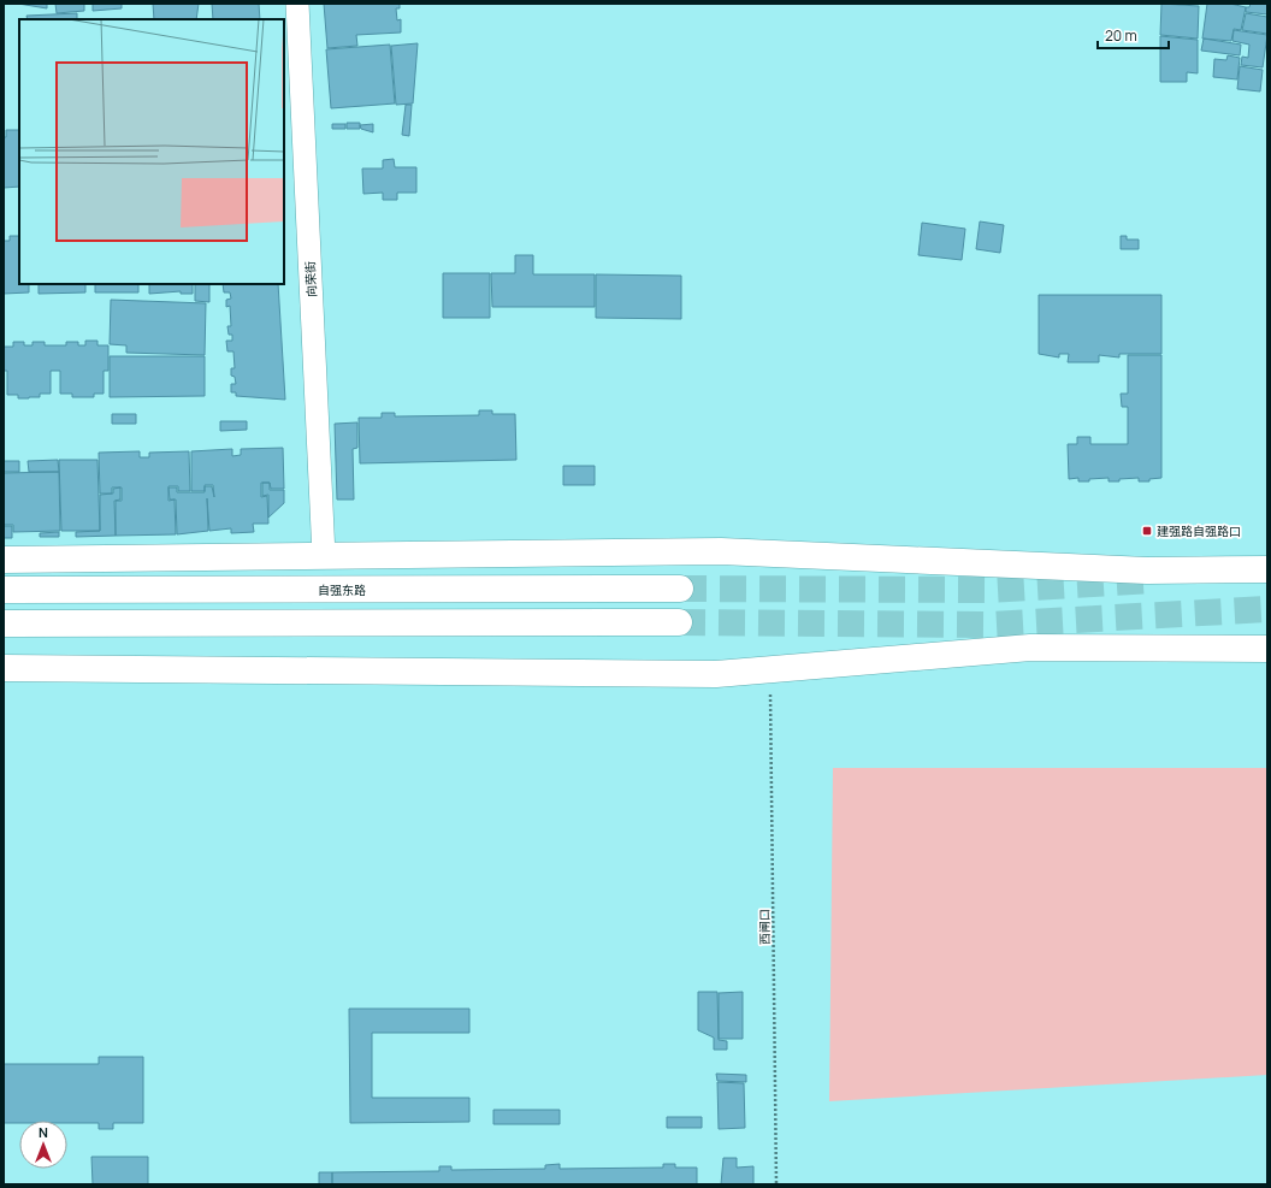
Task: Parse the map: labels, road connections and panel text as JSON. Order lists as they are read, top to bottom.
{
  "streets": {
    "main road": ["自强东路"],
    "street": ["向荣街"],
    "path": ["西闸口"]
  },
  "places": {
    "transit": ["建强路自强路口"]
  },
  "scale_bar": "20 m",
  "north": "top"
}
